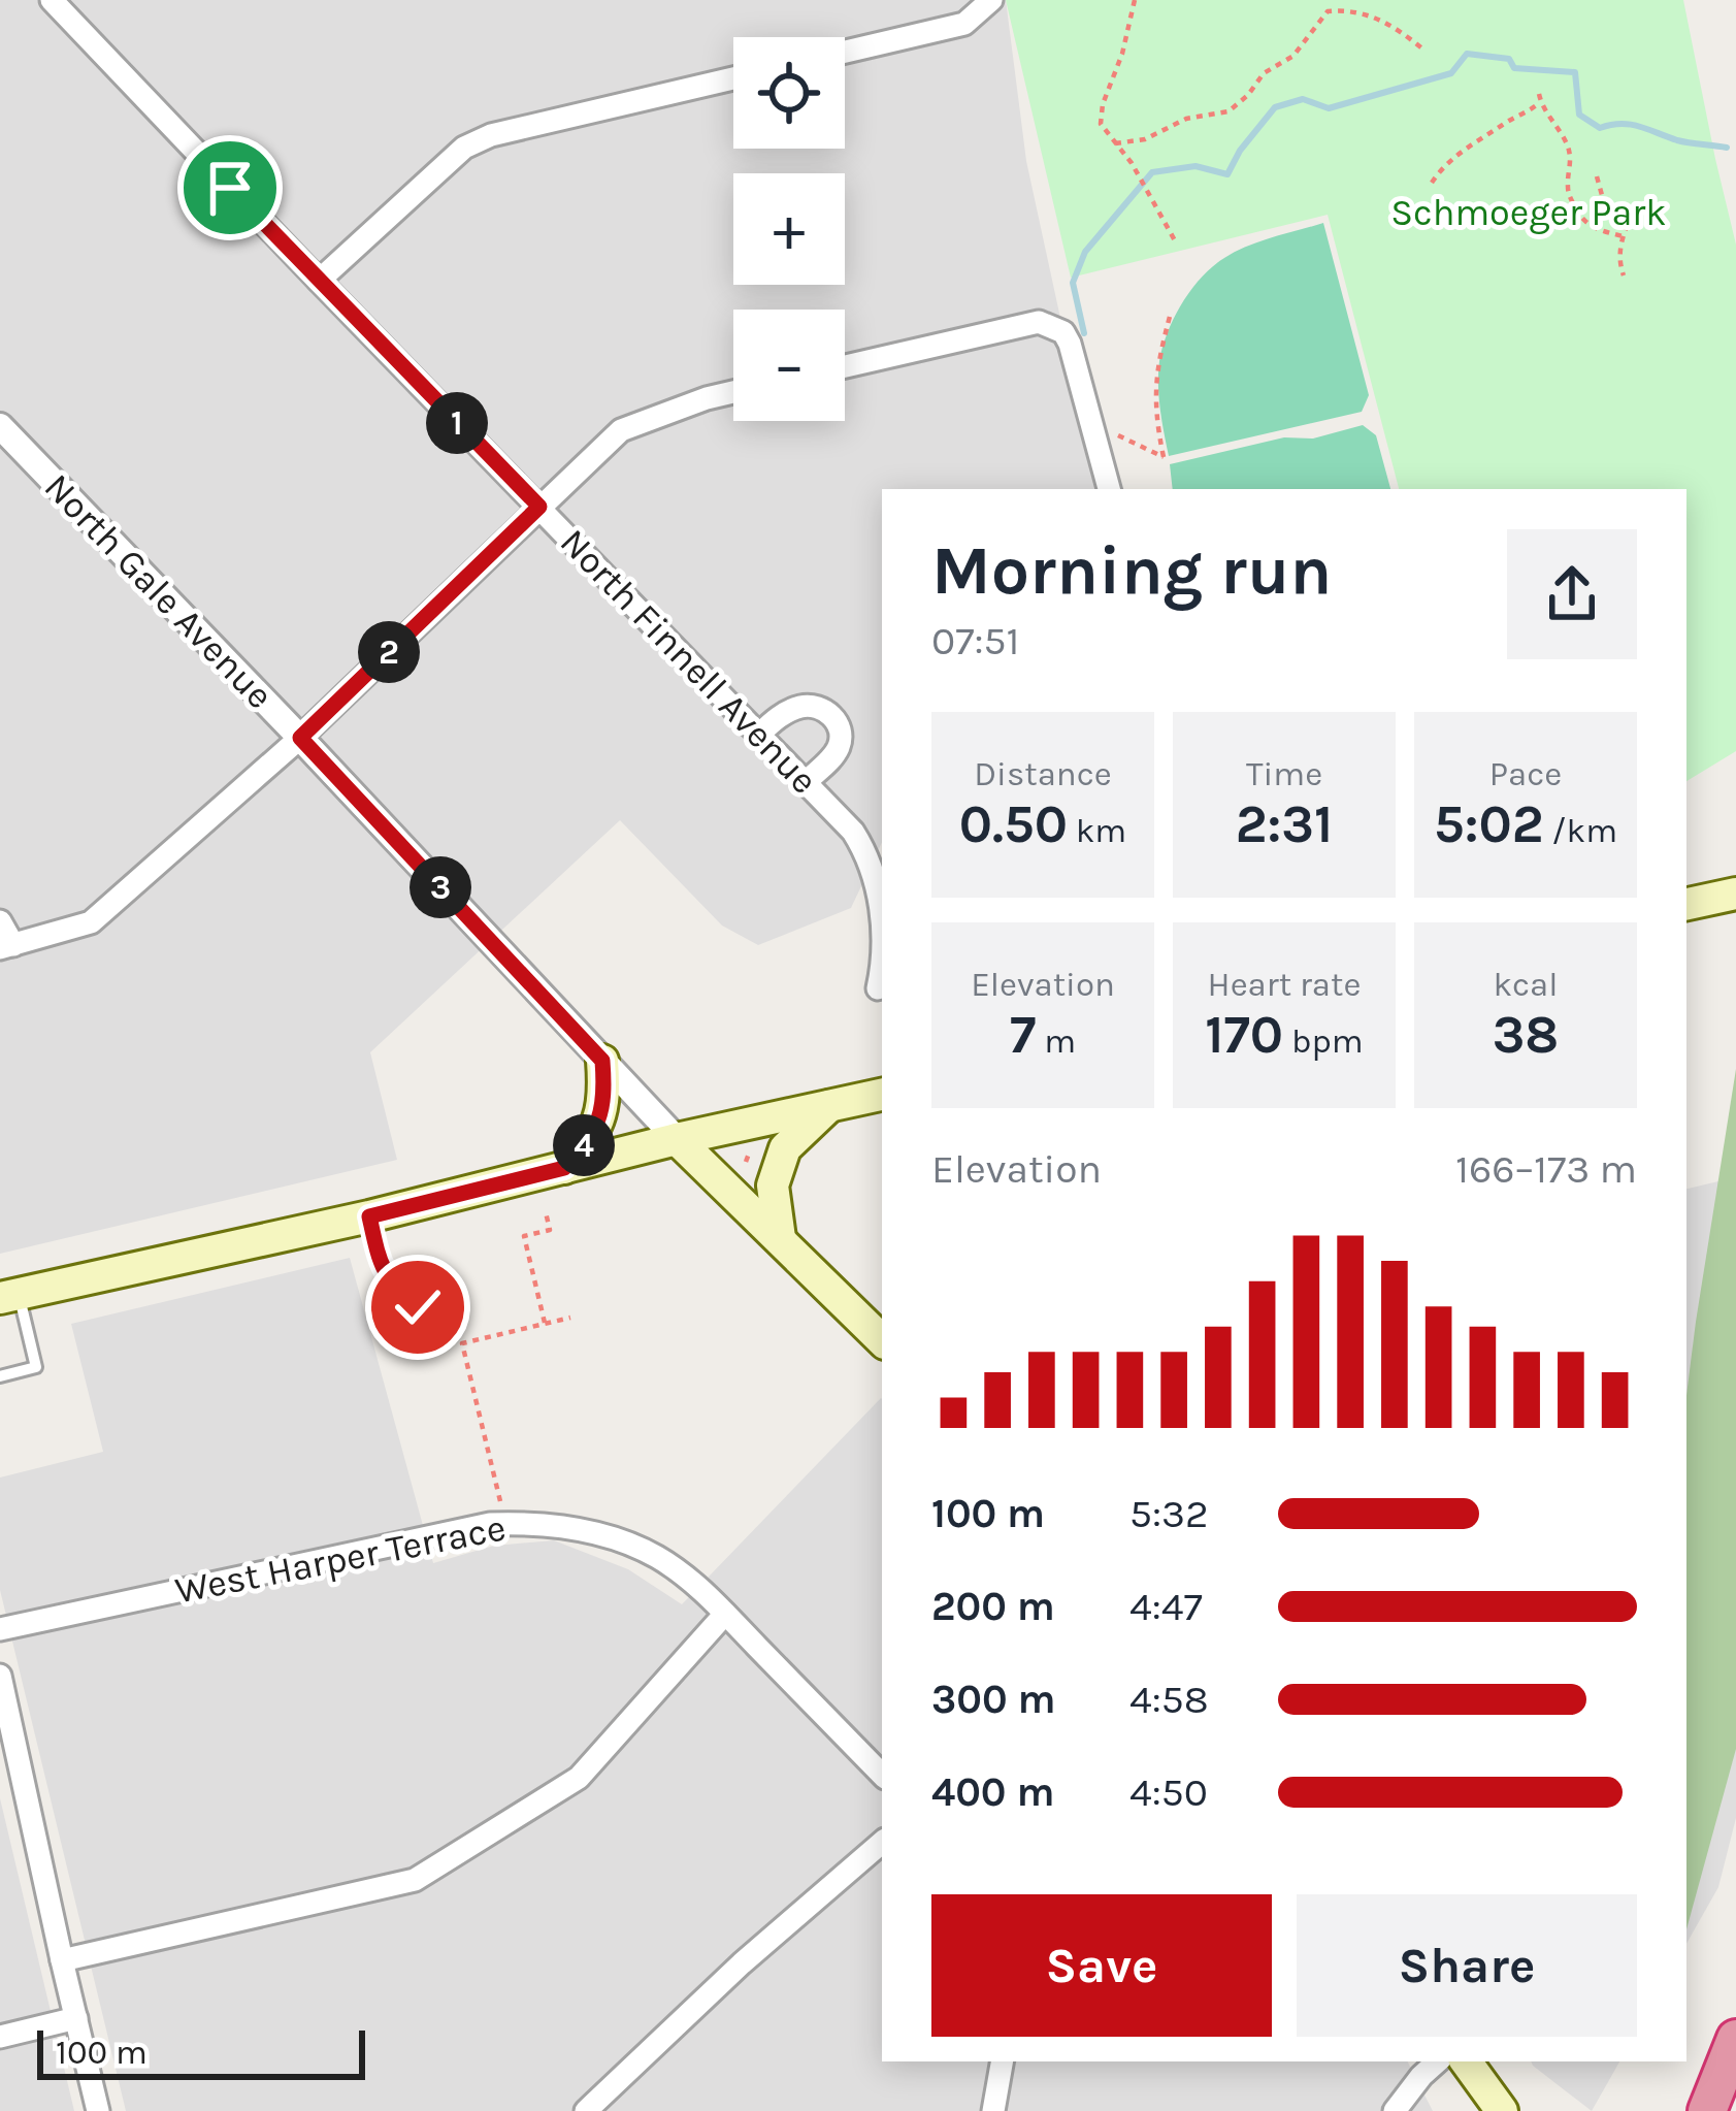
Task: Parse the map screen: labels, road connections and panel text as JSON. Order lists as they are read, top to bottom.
{
  "streets": {
    "main road": ["North Gale Avenue"],
    "street": ["North Finnell Avenue", "West Harper Terrace"]
  },
  "parks": ["Schmoeger Park"],
  "scale_bar": "100 m",
  "page": {
    "map_buttons": ["+", "−"],
    "pins": [
      "1",
      "2",
      "3",
      "4"
    ],
    "heading": ["Morning run", "07:51"],
    "stats": [
      ["Distance", "0.50 km"],
      ["Time", "2:31"],
      ["Pace", "5:02 /km"],
      ["Elevation", "7 m"],
      ["Heart rate", "170 bpm"],
      ["kcal", "38"]
    ],
    "chart": ["Elevation", "166–173 m"],
    "list": [
      {
        "name": "100 m",
        "note": "5:32"
      },
      {
        "name": "200 m",
        "note": "4:47"
      },
      {
        "name": "300 m",
        "note": "4:58"
      },
      {
        "name": "400 m",
        "note": "4:50"
      }
    ],
    "buttons": ["Save", "Share"],
    "scale": "100 m"
  }
}
